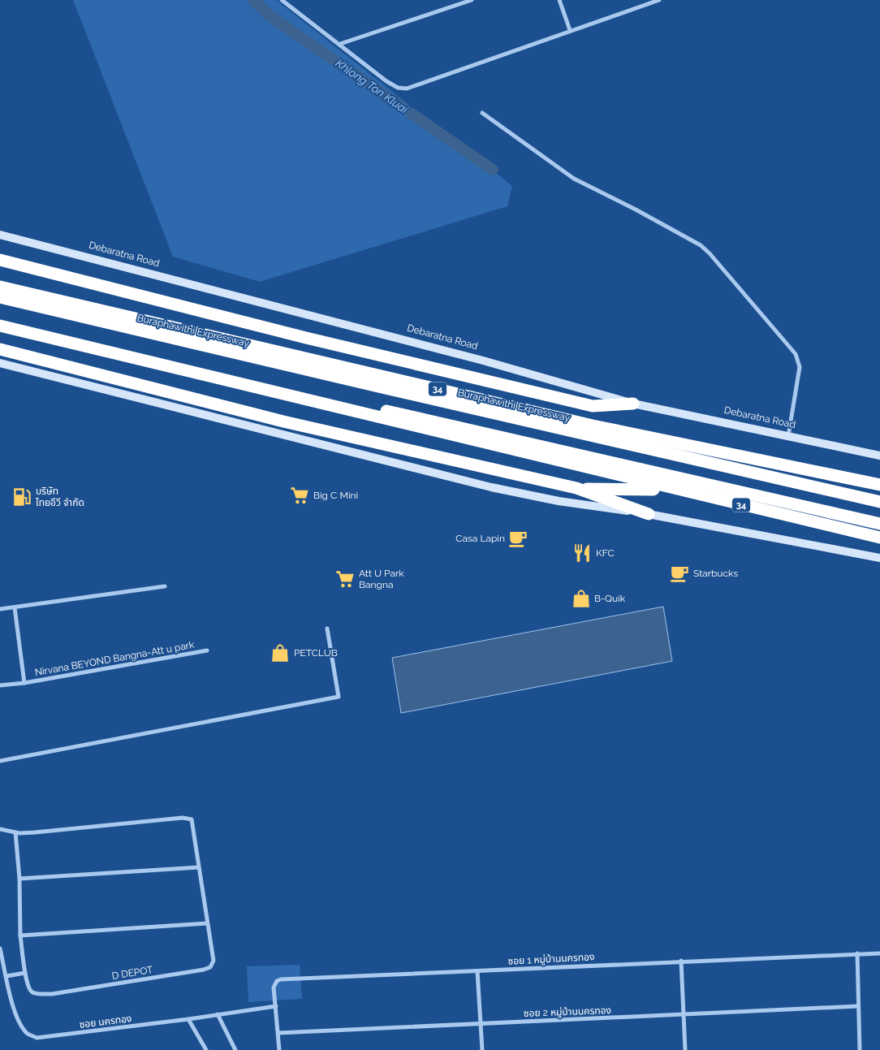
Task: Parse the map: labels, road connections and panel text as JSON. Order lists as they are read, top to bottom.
{
  "streets": {
    "highway": ["Buraphawithi Expressway", "34"],
    "main road": ["Debaratna Road"],
    "street": [
      "Nirvana BEYOND Bangna-Att u park",
      "ซอย 1 หมู่บ้านนครทอง",
      "D DEPOT",
      "ซอย 2 หมู่บ้านนครทอง",
      "ซอย นครทอง"
    ]
  },
  "crossings": [
    ["ซอย 1 หมู่บ้านนครทอง", "ซอย 2 หมู่บ้านนครทอง"],
    ["ซอย 1 หมู่บ้านนครทอง", "ซอย นครทอง"]
  ],
  "water": ["Khlong Ton Kluai"],
  "places": {
    "supermarket": ["Big C Mini", "Att U Park Bangna"],
    "fuel station": ["บริษัท ไทยอีวี จำกัด"],
    "cafe": ["Casa Lapin", "Starbucks"],
    "restaurant": ["KFC"],
    "shop": ["B-Quik", "PETCLUB"]
  }
}
